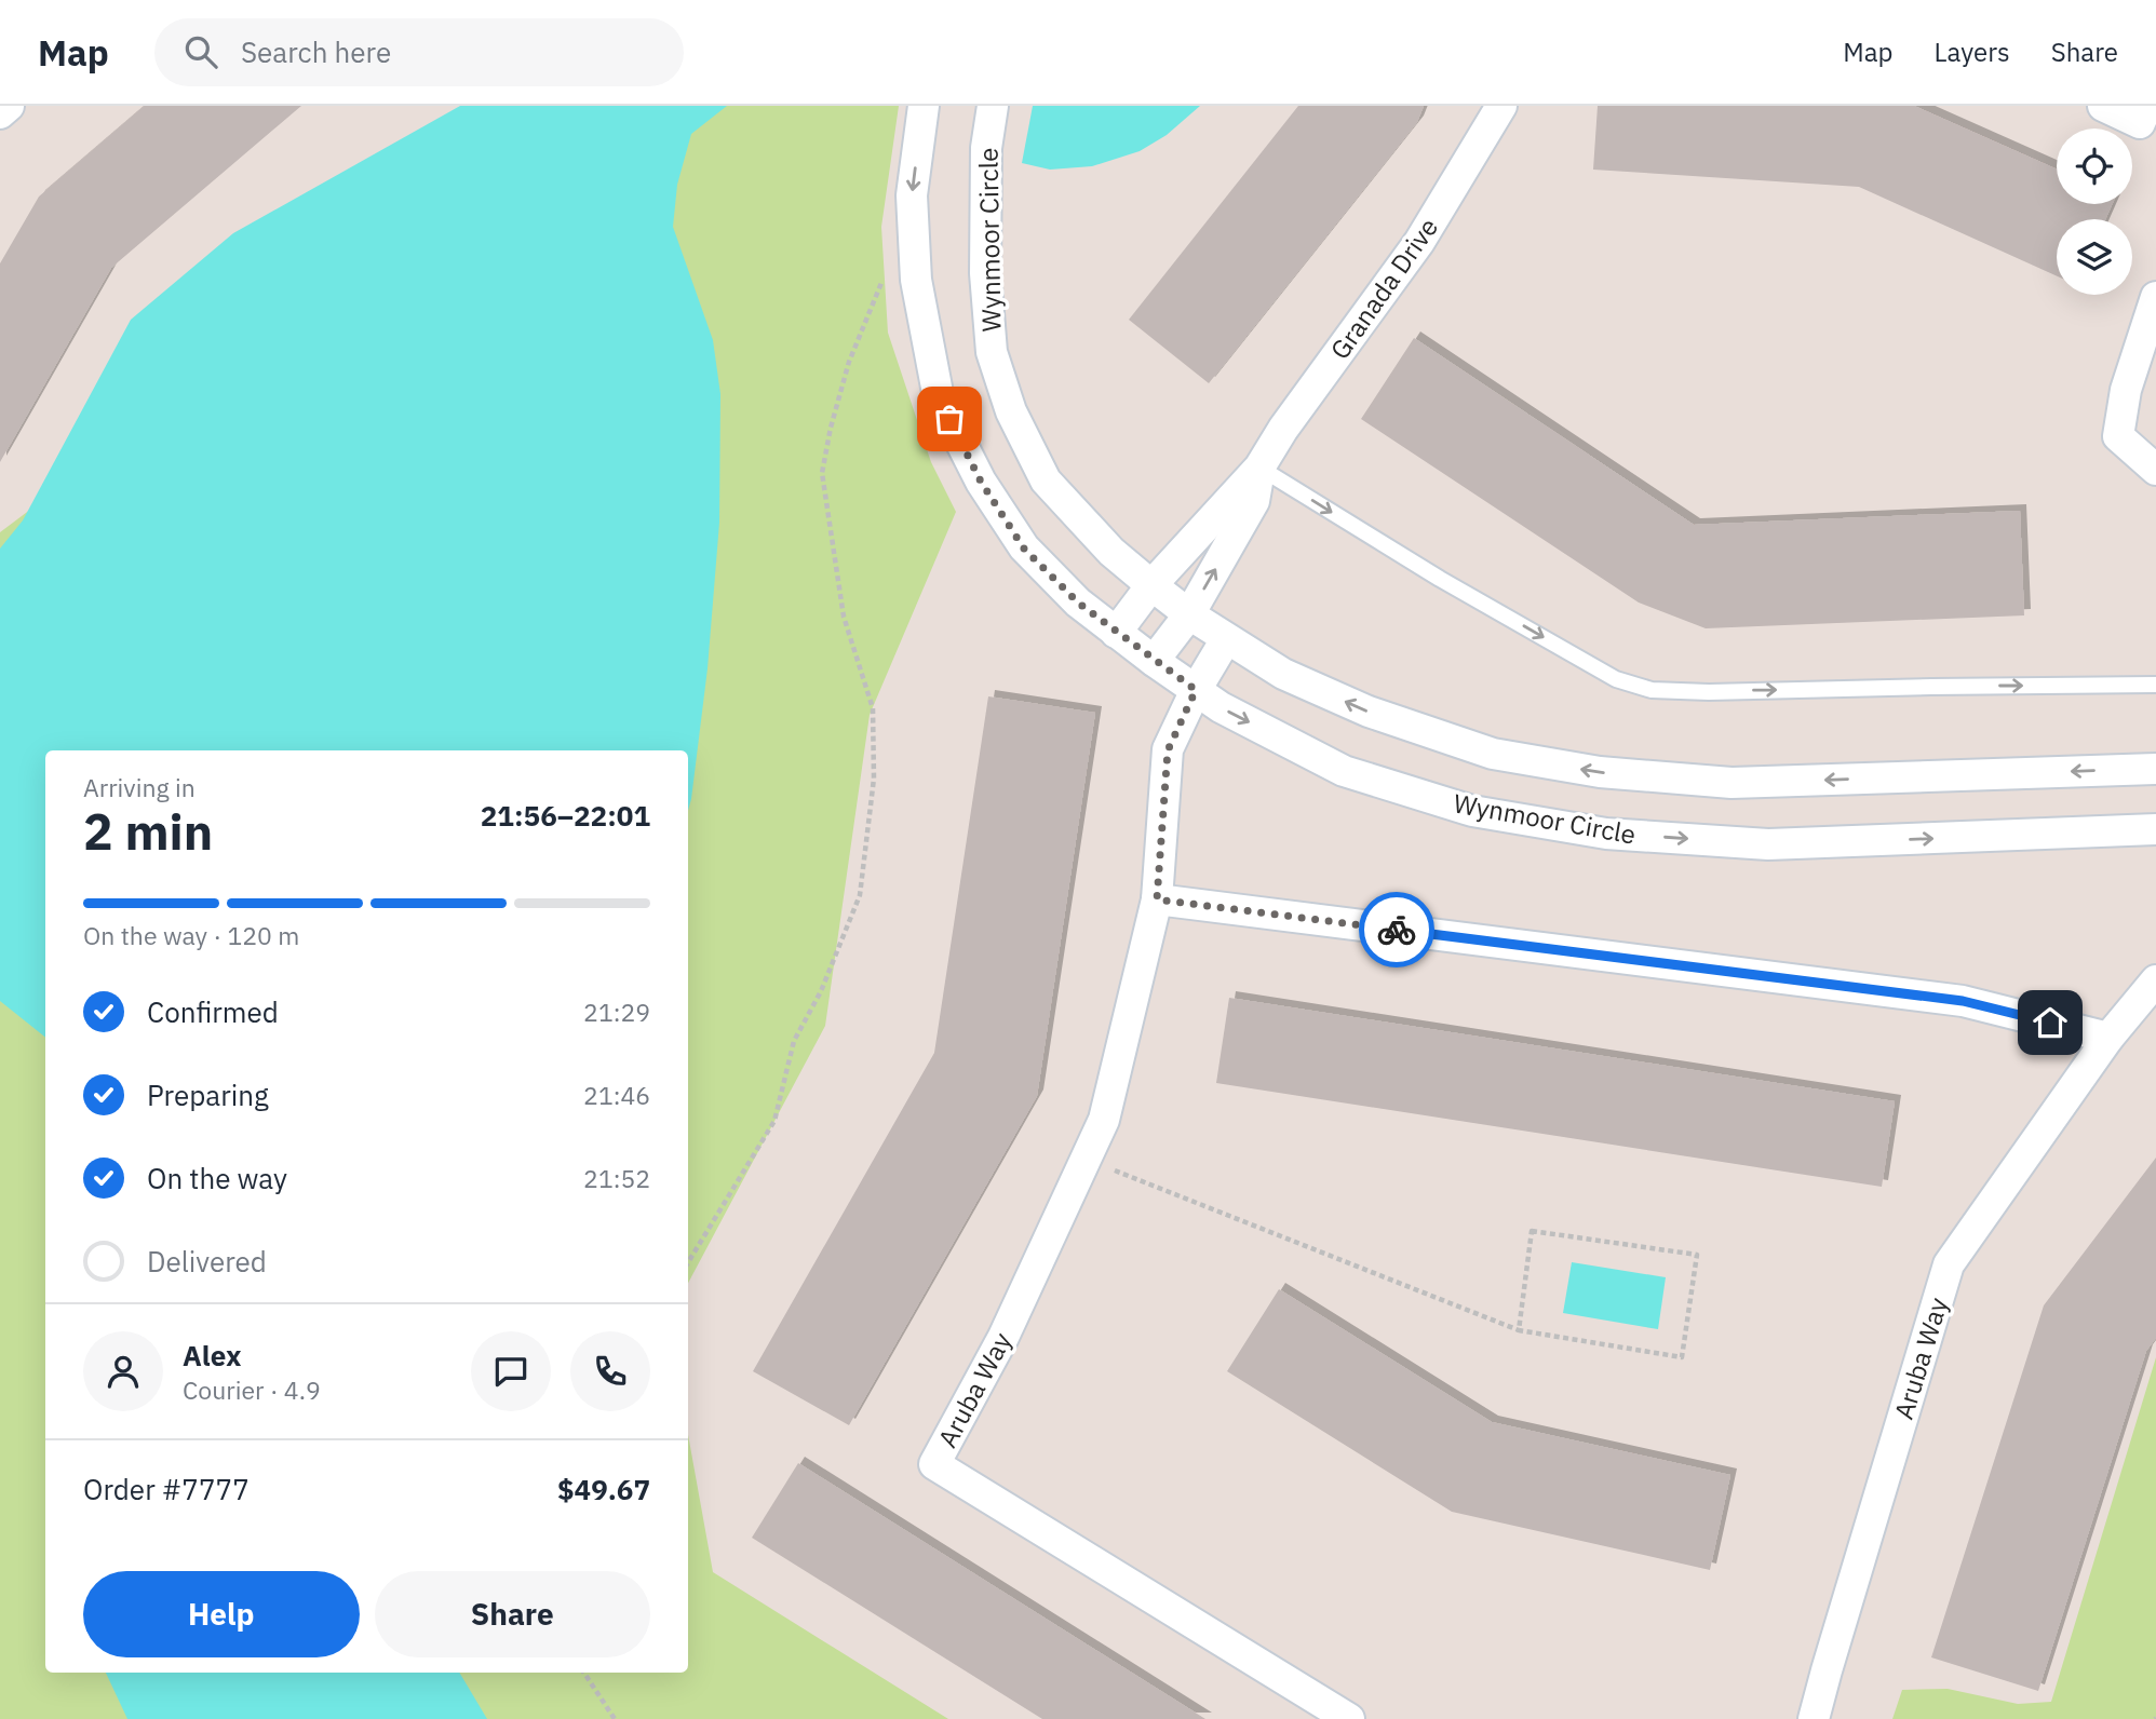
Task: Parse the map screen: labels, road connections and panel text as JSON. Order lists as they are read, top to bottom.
{
  "streets": {
    "street": ["Wynmoor Circle", "Granada Drive", "Aruba Way"]
  },
  "crossings": [
    ["Wynmoor Circle", "Granada Drive"],
    ["Wynmoor Circle", "Aruba Way"]
  ],
  "page": {
    "header": "Map",
    "search": "Search here",
    "nav": ["Map", "Layers", "Share"],
    "heading": ["2 min", "Arriving in", "21:56–22:01"],
    "panel": [
      "Alex",
      "Courier · 4.9",
      "Order #7777",
      "$49.67"
    ],
    "bar": "On the way · 120 m",
    "list": [
      ["Confirmed", "21:29"],
      ["Preparing", "21:46"],
      ["On the way", "21:52"],
      "Delivered"
    ],
    "buttons": ["Help", "Share"]
  }
}
